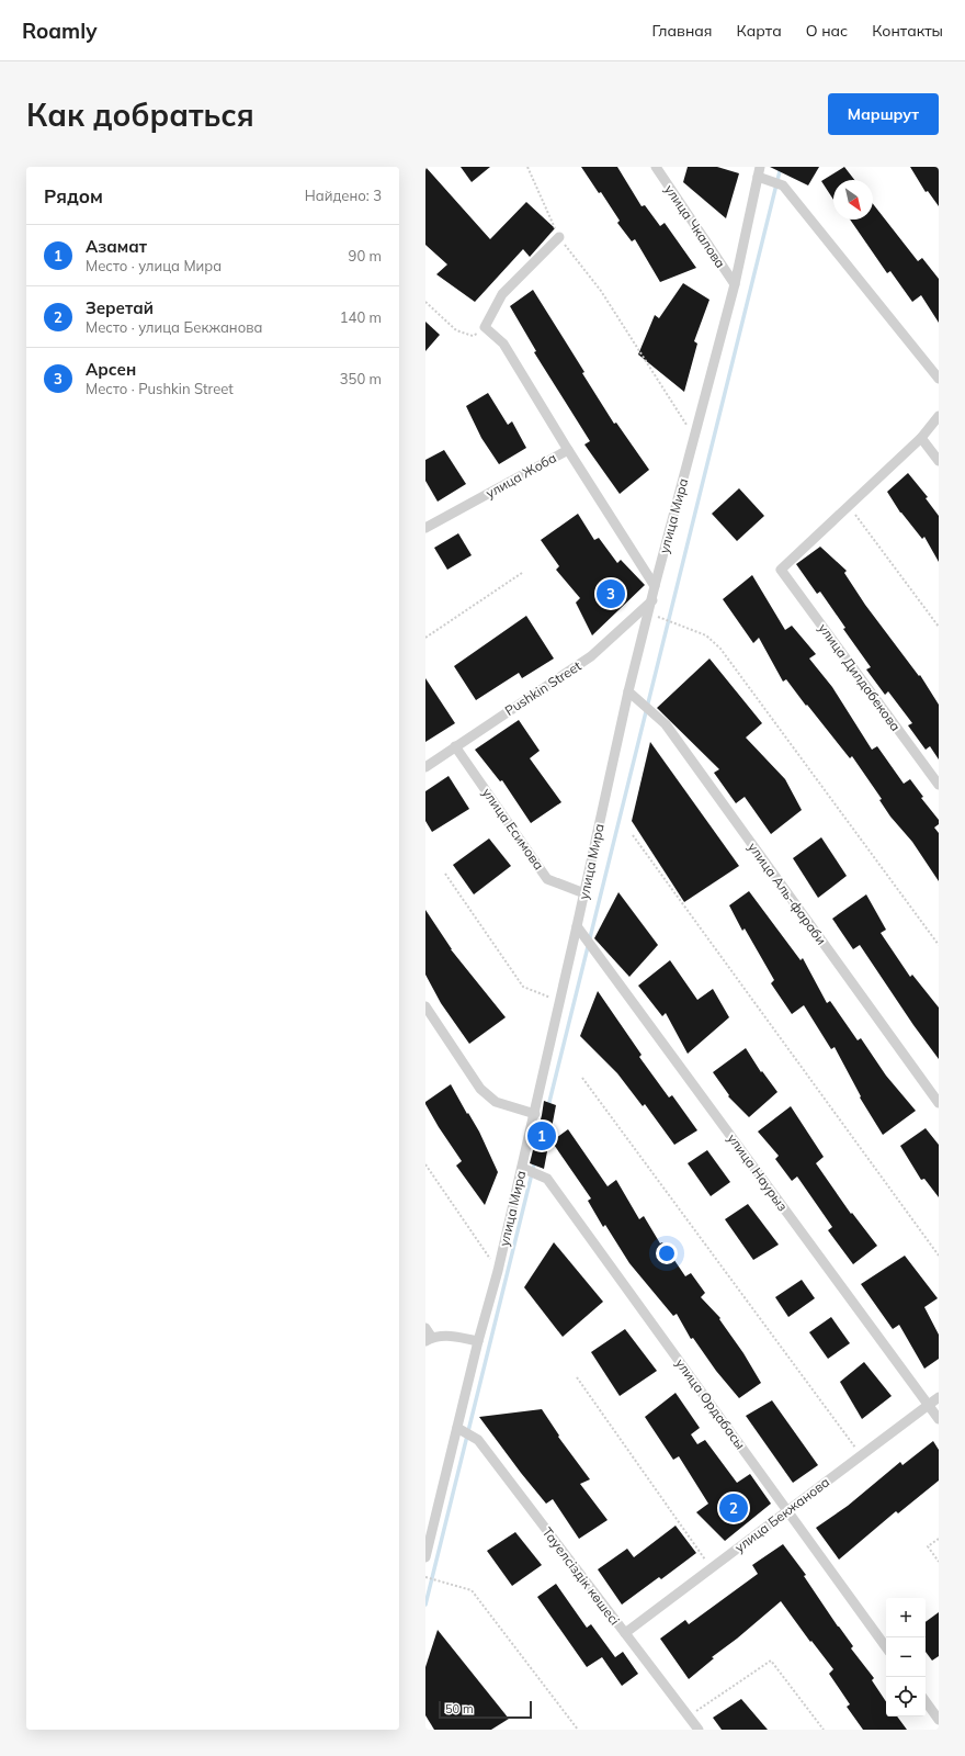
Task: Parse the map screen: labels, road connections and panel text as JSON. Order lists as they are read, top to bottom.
{
  "streets": {
    "street": [
      "улица Чкалова",
      "улица Жоба",
      "улица Мира",
      "улица Дилдабекова",
      "Pushkin Street",
      "улица Есимова",
      "улица Аль-фараби",
      "улица Наурыз",
      "улица Ордабасы",
      "улица Бекжанова",
      "Тауелсіздік көшесі"
    ]
  },
  "crossings": [
    ["улица Чкалова", "улица Мира"],
    ["улица Жоба", "улица Мира"],
    ["улица Мира", "Pushkin Street"],
    ["улица Мира", "улица Есимова"],
    ["улица Мира", "улица Аль-фараби"],
    ["улица Мира", "улица Наурыз"],
    ["улица Мира", "улица Ордабасы"],
    ["улица Мира", "Тауелсіздік көшесі"],
    ["Pushkin Street", "улица Есимова"],
    ["улица Наурыз", "улица Бекжанова"],
    ["улица Ордабасы", "улица Бекжанова"],
    ["улица Бекжанова", "Тауелсіздік көшесі"]
  ],
  "scale_bar": "50 m",
  "north": "bottom right",
  "page": {
    "header": "Roamly",
    "nav": [
      "Главная",
      "Карта",
      "О нас",
      "Контакты"
    ],
    "buttons": "Маршрут",
    "title": "Как добраться",
    "heading": ["Рядом", "Найдено: 3"],
    "list": [
      {
        "mark": "1",
        "name": "Азамат",
        "note": "Место · улица Мира",
        "value": "90 m"
      },
      {
        "mark": "2",
        "name": "Зеретай",
        "note": "Место · улица Бекжанова",
        "value": "140 m"
      },
      {
        "mark": "3",
        "name": "Арсен",
        "note": "Место · Pushkin Street",
        "value": "350 m"
      }
    ],
    "pins": ["3", "1", "2"],
    "map_buttons": ["+", "−"],
    "scale": "50 m"
  }
}
